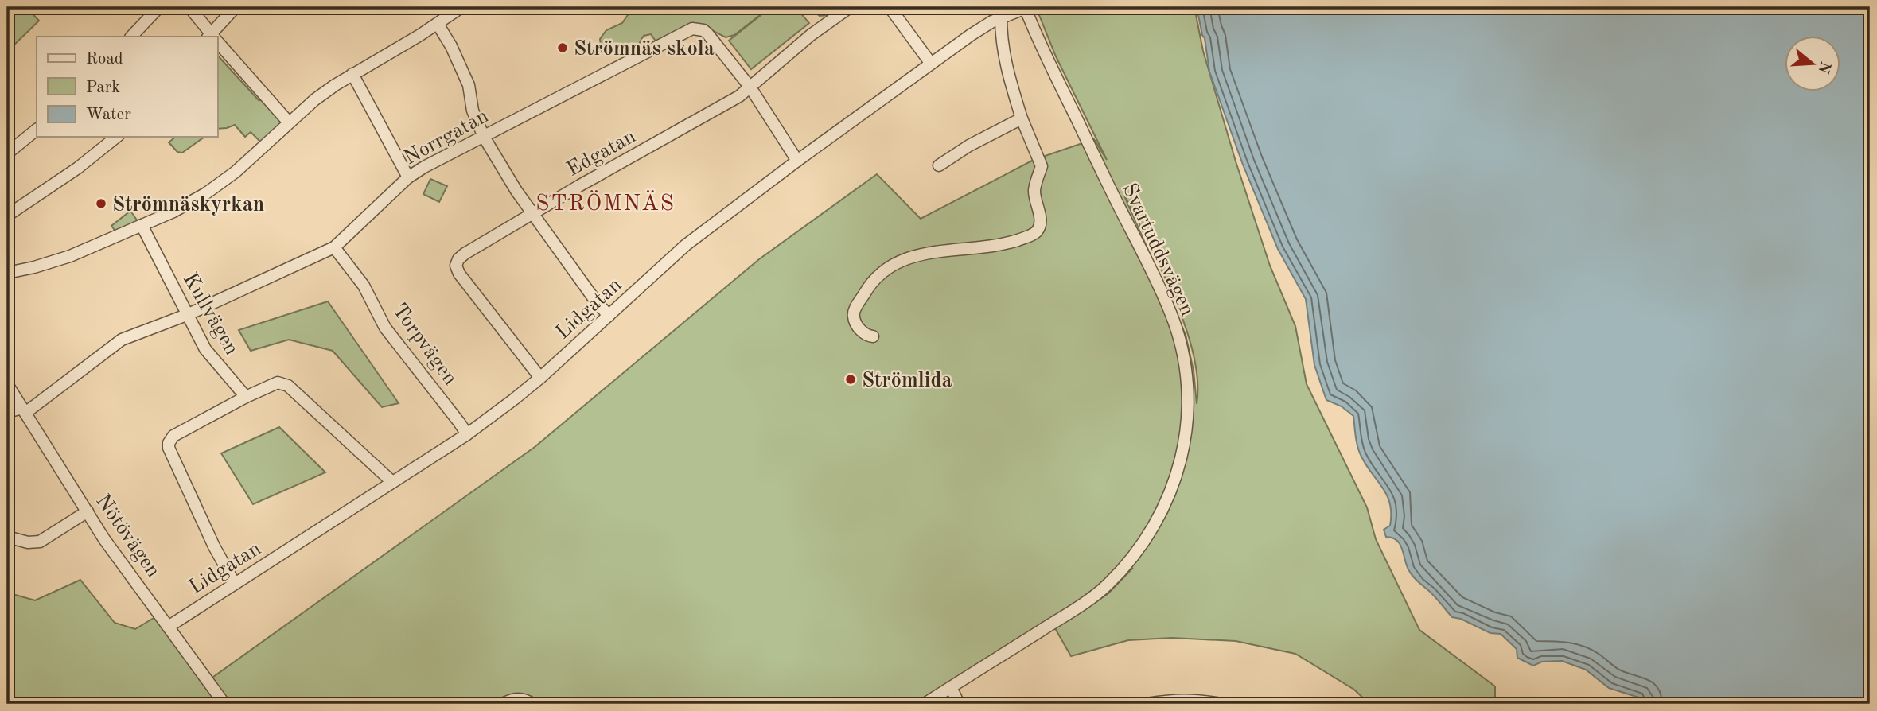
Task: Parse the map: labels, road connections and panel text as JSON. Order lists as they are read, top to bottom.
{
  "streets": {
    "street": [
      "Norrgatan",
      "Edgatan",
      "Svartuddsvägen",
      "Lidgatan",
      "Kullvägen",
      "Torpvägen",
      "Nötövägen"
    ]
  },
  "crossings": [
    ["Norrgatan", "Edgatan"],
    ["Norrgatan", "Lidgatan"],
    ["Norrgatan", "Kullvägen"],
    ["Norrgatan", "Torpvägen"],
    ["Norrgatan", "Nötövägen"],
    ["Edgatan", "Lidgatan"],
    ["Svartuddsvägen", "Lidgatan"],
    ["Lidgatan", "Torpvägen"],
    ["Lidgatan", "Nötövägen"]
  ],
  "districts": ["STRÖMNÄS"],
  "places": ["Strömnäs skola", "Strömnäskyrkan", "Strömlida"],
  "legend": ["Road", "Park", "Water"],
  "north": "right"
}
